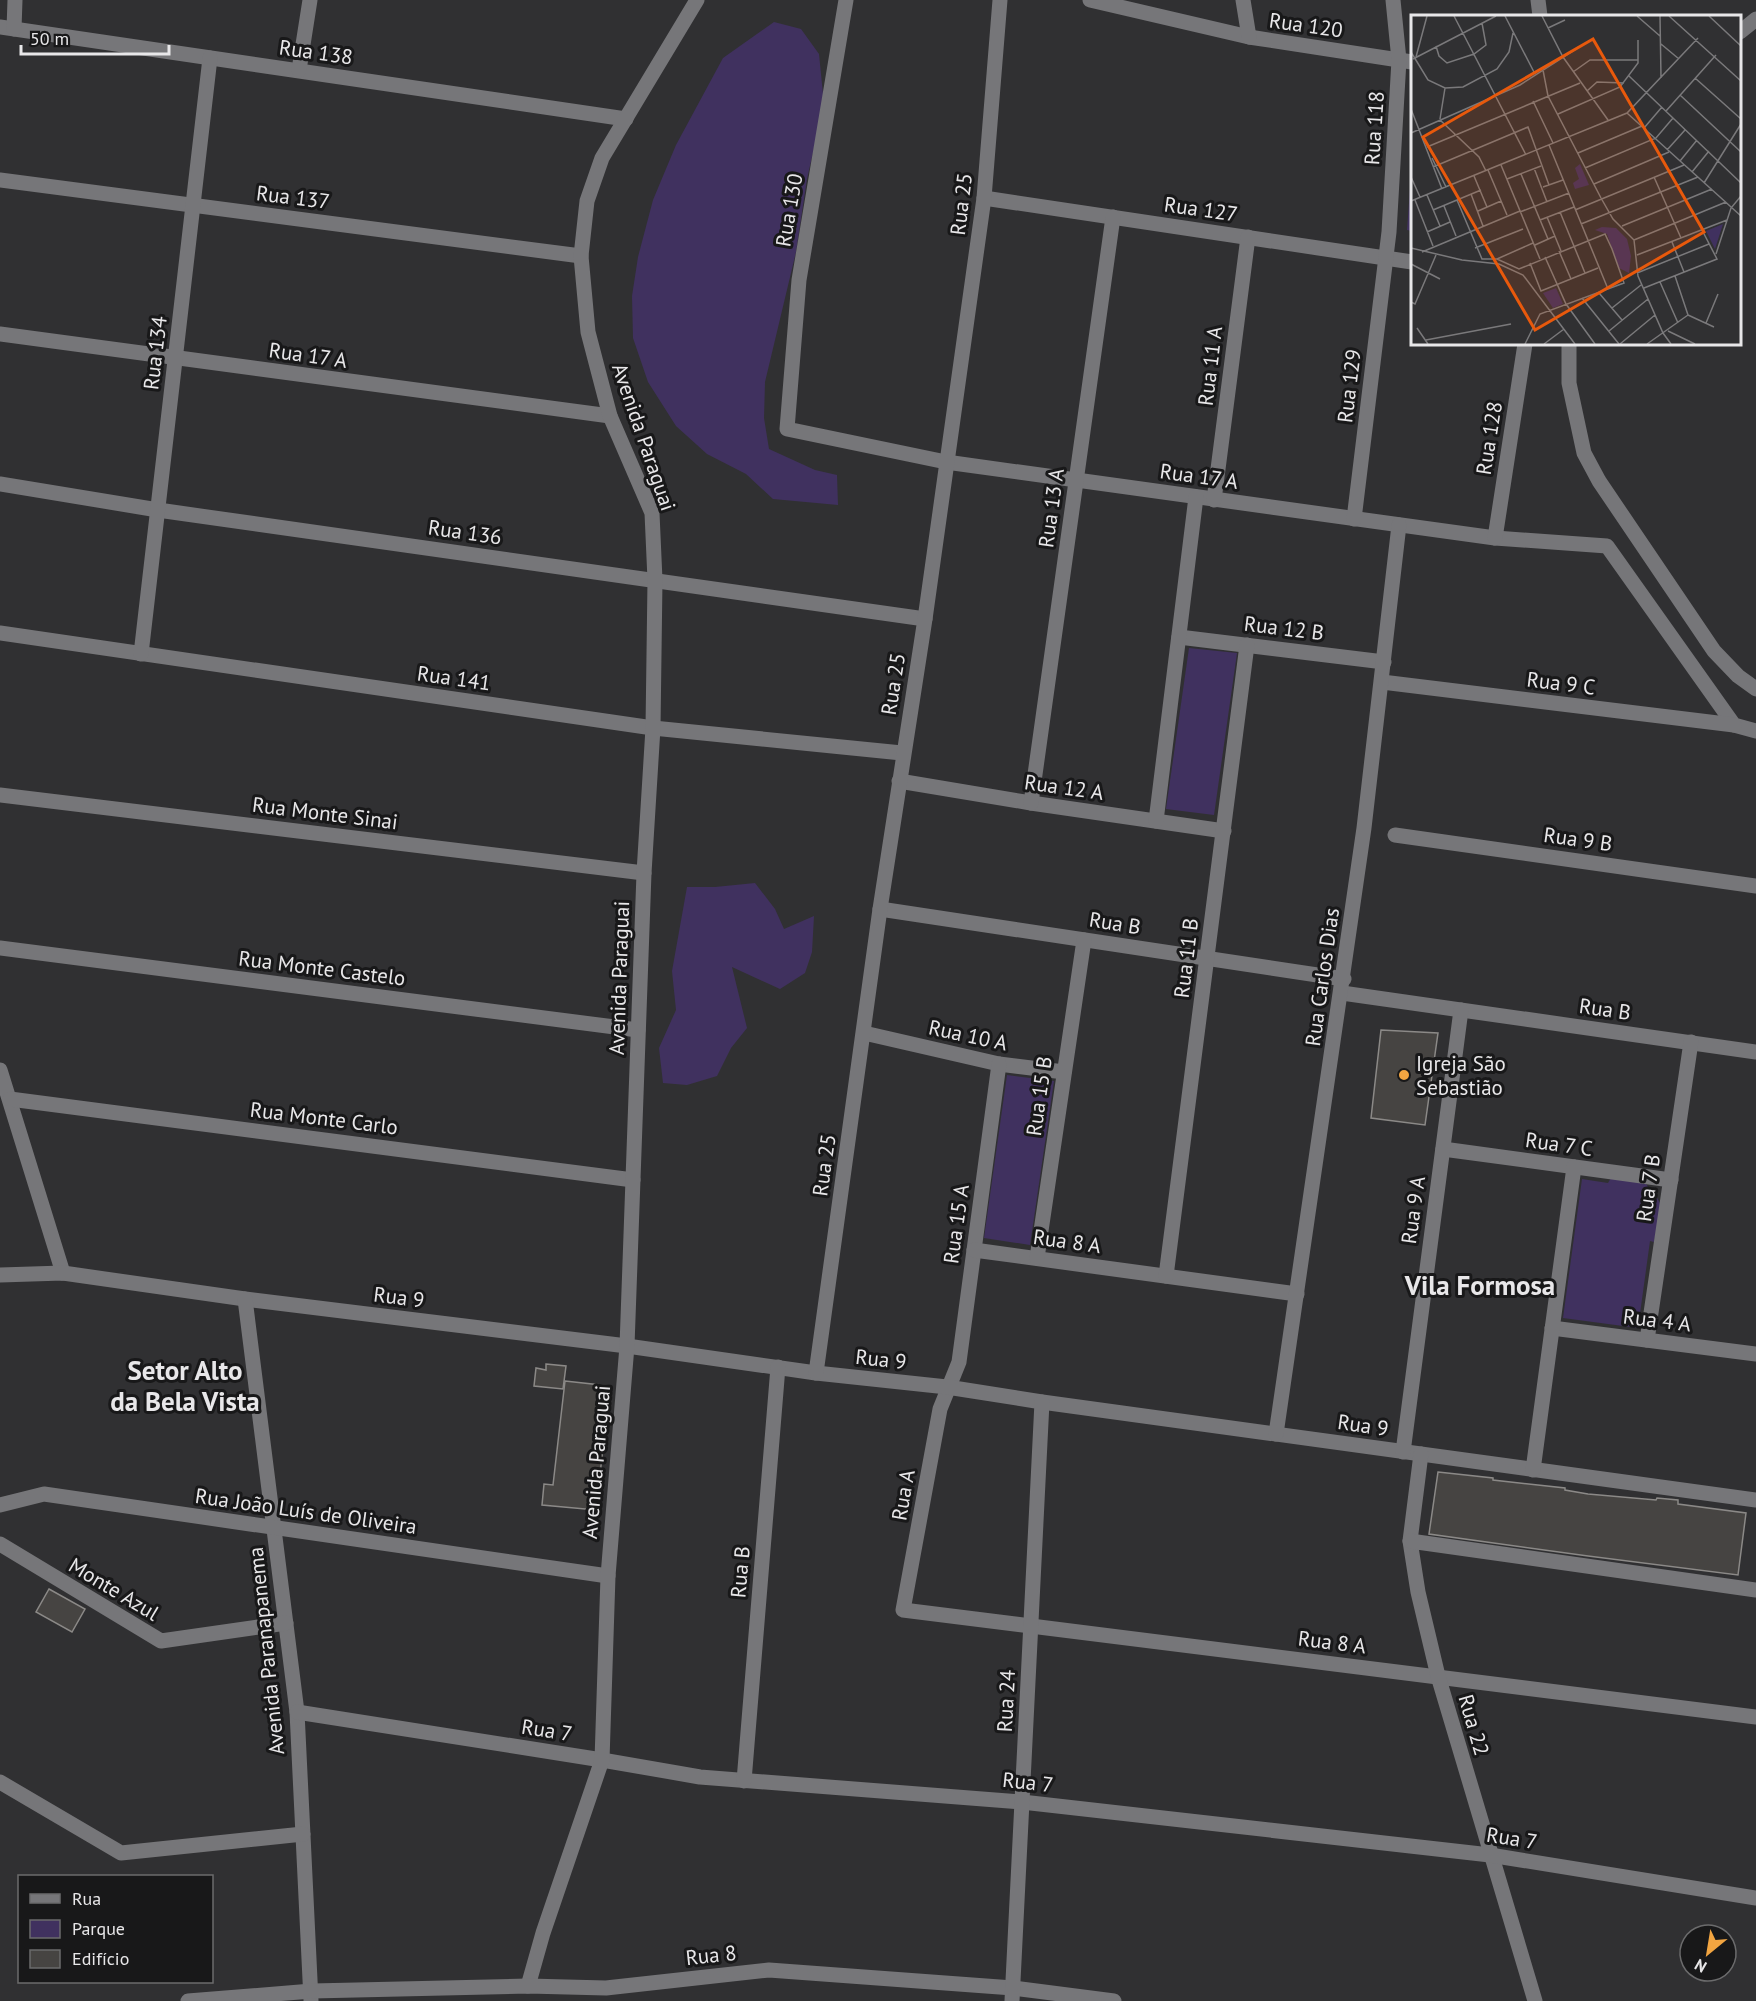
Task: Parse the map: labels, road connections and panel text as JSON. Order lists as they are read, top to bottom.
{
  "streets": {
    "street": [
      "Rua 120",
      "Rua 138",
      "Rua 118",
      "Rua 137",
      "Rua 25",
      "Rua 127",
      "Rua 130",
      "Rua 134",
      "Rua 17 A",
      "Rua 11 A",
      "Rua 129",
      "Avenida Paraguai",
      "Rua 128",
      "Rua 13 A",
      "Rua 136",
      "Rua 12 B",
      "Rua 141",
      "Rua 9 C",
      "Rua 12 A",
      "Rua Monte Sinai",
      "Rua 9 B",
      "Rua B",
      "Rua 11 B",
      "Rua Monte Castelo",
      "Rua Carlos Dias",
      "Rua 10 A",
      "Rua 15 B",
      "Rua Monte Carlo",
      "Rua 7 C",
      "Rua 7 B",
      "Rua 9 A",
      "Rua 15 A",
      "Rua 8 A",
      "Rua 9",
      "Rua 4 A",
      "Rua A",
      "Rua João Luís de Oliveira",
      "Monte Azul",
      "Avenida Paranapanema",
      "Rua 24",
      "Rua 22",
      "Rua 7",
      "Rua 8"
    ]
  },
  "crossings": [
    ["Rua 120", "Rua 118"],
    ["Rua 138", "Rua 134"],
    ["Rua 138", "Avenida Paraguai"],
    ["Rua 118", "Rua 127"],
    ["Rua 118", "Rua 129"],
    ["Rua 137", "Rua 134"],
    ["Rua 137", "Avenida Paraguai"],
    ["Rua 25", "Rua 127"],
    ["Rua 25", "Rua 17 A"],
    ["Rua 25", "Rua 136"],
    ["Rua 25", "Rua 141"],
    ["Rua 25", "Rua 12 A"],
    ["Rua 25", "Rua B"],
    ["Rua 25", "Rua 10 A"],
    ["Rua 25", "Rua 9"],
    ["Rua 127", "Rua 11 A"],
    ["Rua 127", "Rua 129"],
    ["Rua 127", "Rua 13 A"],
    ["Rua 130", "Rua 17 A"],
    ["Rua 134", "Rua 17 A"],
    ["Rua 134", "Rua 136"],
    ["Rua 134", "Rua 141"],
    ["Rua 17 A", "Rua 11 A"],
    ["Rua 17 A", "Rua 129"],
    ["Rua 17 A", "Avenida Paraguai"],
    ["Rua 17 A", "Rua 128"],
    ["Rua 17 A", "Rua 13 A"],
    ["Rua 17 A", "Rua 9 C"],
    ["Rua 17 A", "Rua Carlos Dias"],
    ["Avenida Paraguai", "Rua 136"],
    ["Avenida Paraguai", "Rua 141"],
    ["Avenida Paraguai", "Rua Monte Sinai"],
    ["Avenida Paraguai", "Rua Monte Castelo"],
    ["Avenida Paraguai", "Rua Monte Carlo"],
    ["Avenida Paraguai", "Rua 9"],
    ["Avenida Paraguai", "Rua João Luís de Oliveira"],
    ["Avenida Paraguai", "Rua 7"],
    ["Avenida Paraguai", "Rua 8"],
    ["Rua 13 A", "Rua 12 A"],
    ["Rua 12 B", "Rua 11 B"],
    ["Rua 12 B", "Rua Carlos Dias"],
    ["Rua 9 C", "Rua Carlos Dias"],
    ["Rua 12 A", "Rua 11 B"],
    ["Rua B", "Rua 11 B"],
    ["Rua B", "Rua Carlos Dias"],
    ["Rua B", "Rua 15 B"],
    ["Rua B", "Rua 7 B"],
    ["Rua B", "Rua 9 A"],
    ["Rua B", "Rua 9"],
    ["Rua B", "Rua 7"],
    ["Rua 11 B", "Rua 8 A"],
    ["Rua Carlos Dias", "Rua 8 A"],
    ["Rua Carlos Dias", "Rua 9"],
    ["Rua 10 A", "Rua 15 B"],
    ["Rua 10 A", "Rua 15 A"],
    ["Rua 15 B", "Rua 8 A"],
    ["Rua 7 C", "Rua 7 B"],
    ["Rua 7 C", "Rua 9 A"],
    ["Rua 7 B", "Rua 4 A"],
    ["Rua 9 A", "Rua 9"],
    ["Rua 15 A", "Rua 8 A"],
    ["Rua 15 A", "Rua 9"],
    ["Rua 15 A", "Rua A"],
    ["Rua 8 A", "Rua A"],
    ["Rua 8 A", "Rua 24"],
    ["Rua 8 A", "Rua 22"],
    ["Rua 9", "Rua A"],
    ["Rua 9", "Avenida Paranapanema"],
    ["Rua 9", "Rua 24"],
    ["Rua 9", "Rua 22"],
    ["Rua João Luís de Oliveira", "Avenida Paranapanema"],
    ["Monte Azul", "Avenida Paranapanema"],
    ["Avenida Paranapanema", "Rua 7"],
    ["Avenida Paranapanema", "Rua 8"],
    ["Rua 24", "Rua 7"],
    ["Rua 24", "Rua 8"],
    ["Rua 22", "Rua 7"]
  ],
  "districts": ["Vila Formosa", "Setor Alto da Bela Vista"],
  "places": ["Igreja São Sebastião"],
  "legend": ["Rua", "Parque", "Edifício"],
  "scale_bar": "50 m",
  "north": "bottom left"
}
